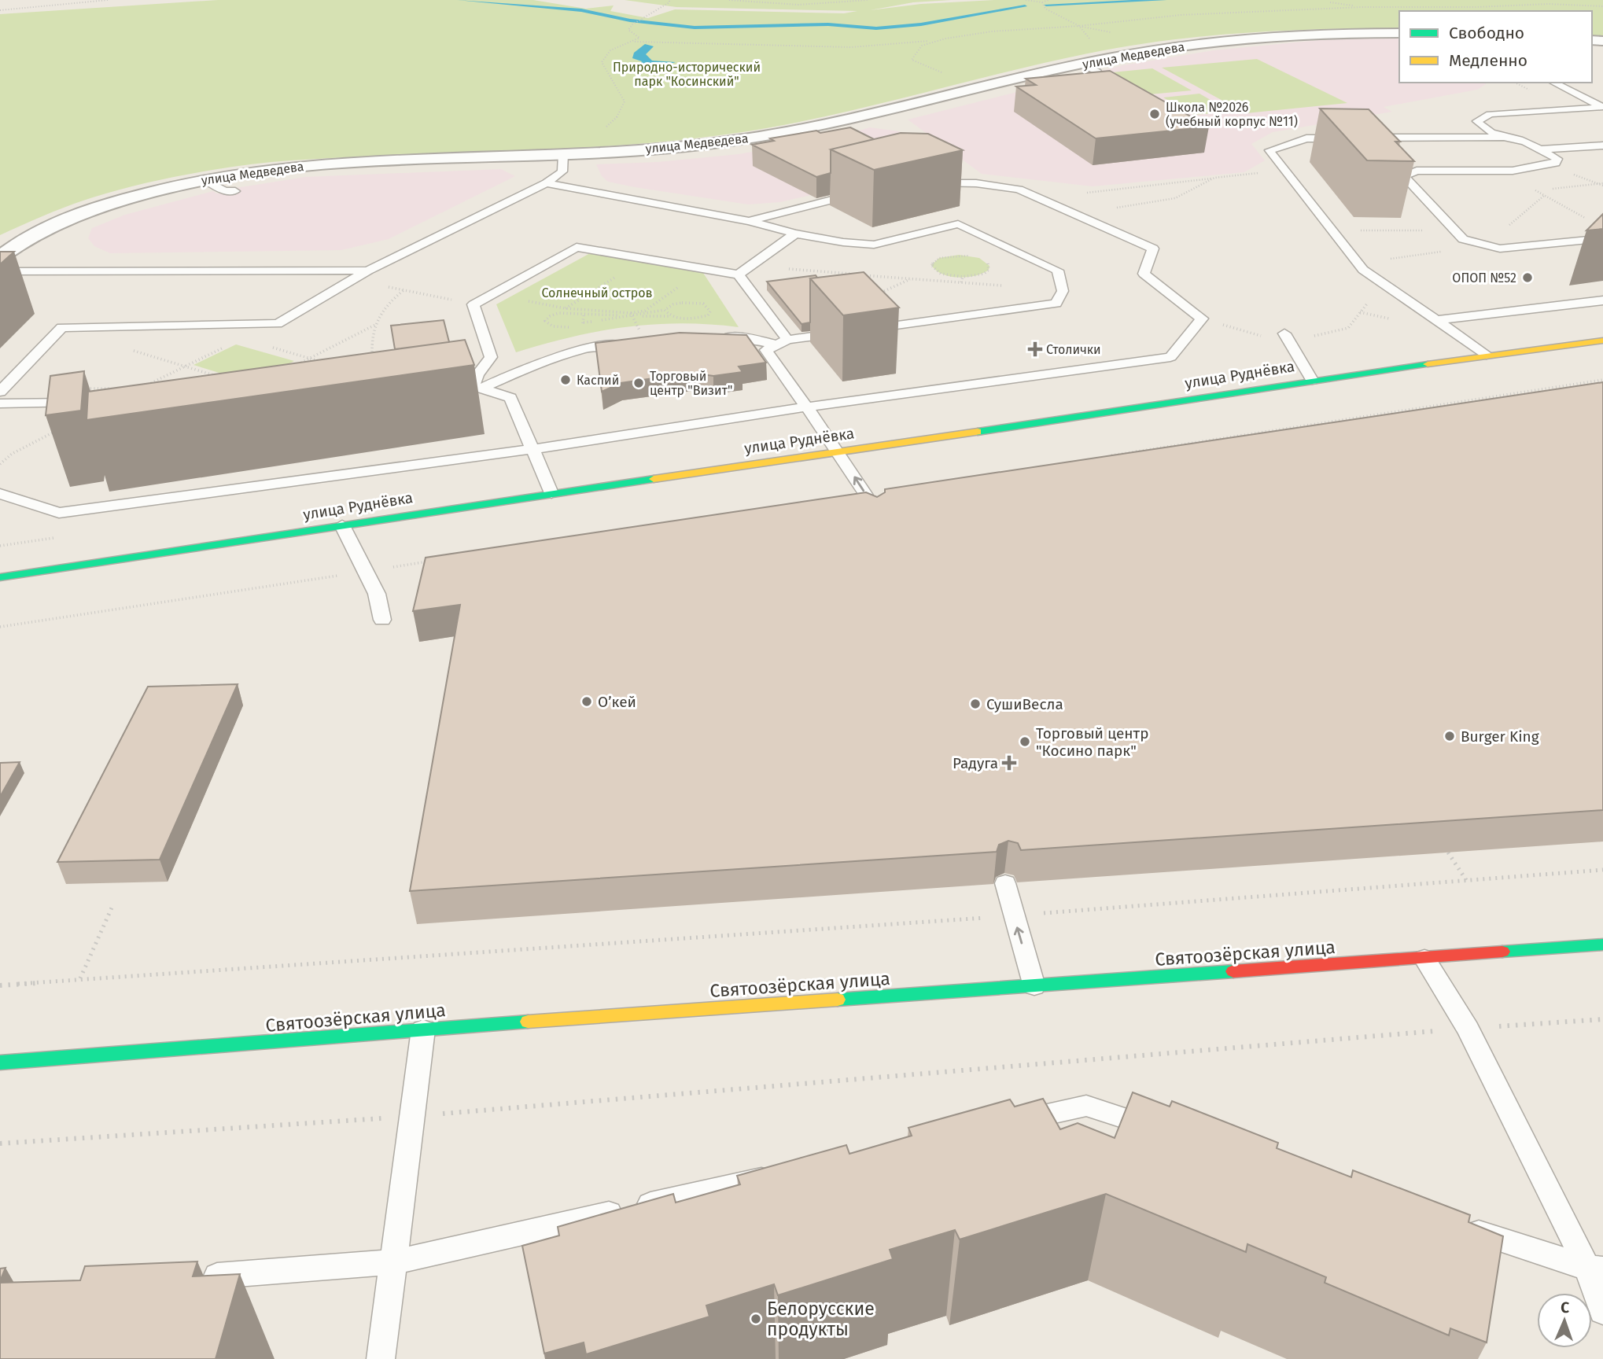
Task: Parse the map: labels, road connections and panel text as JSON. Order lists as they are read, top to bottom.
{
  "streets": {
    "street": ["улица Медведева", "улица Руднёвка", "Святоозёрская улица"]
  },
  "parks": ["Природно-исторический парк \"Косинский\"", "Солнечный остров"],
  "places": {
    "other": [
      "Школа №2026 (учебный корпус №11)",
      "ОПОП №52",
      "Каспий",
      "Торговый центр \"Визит\"",
      "О’кей",
      "СушиВесла",
      "Burger King",
      "Торговый центр \"Косино парк\"",
      "Белорусские продукты"
    ],
    "health": ["Столички", "Радуга"]
  },
  "legend": ["Свободно", "Медленно"],
  "north": "top"
}
